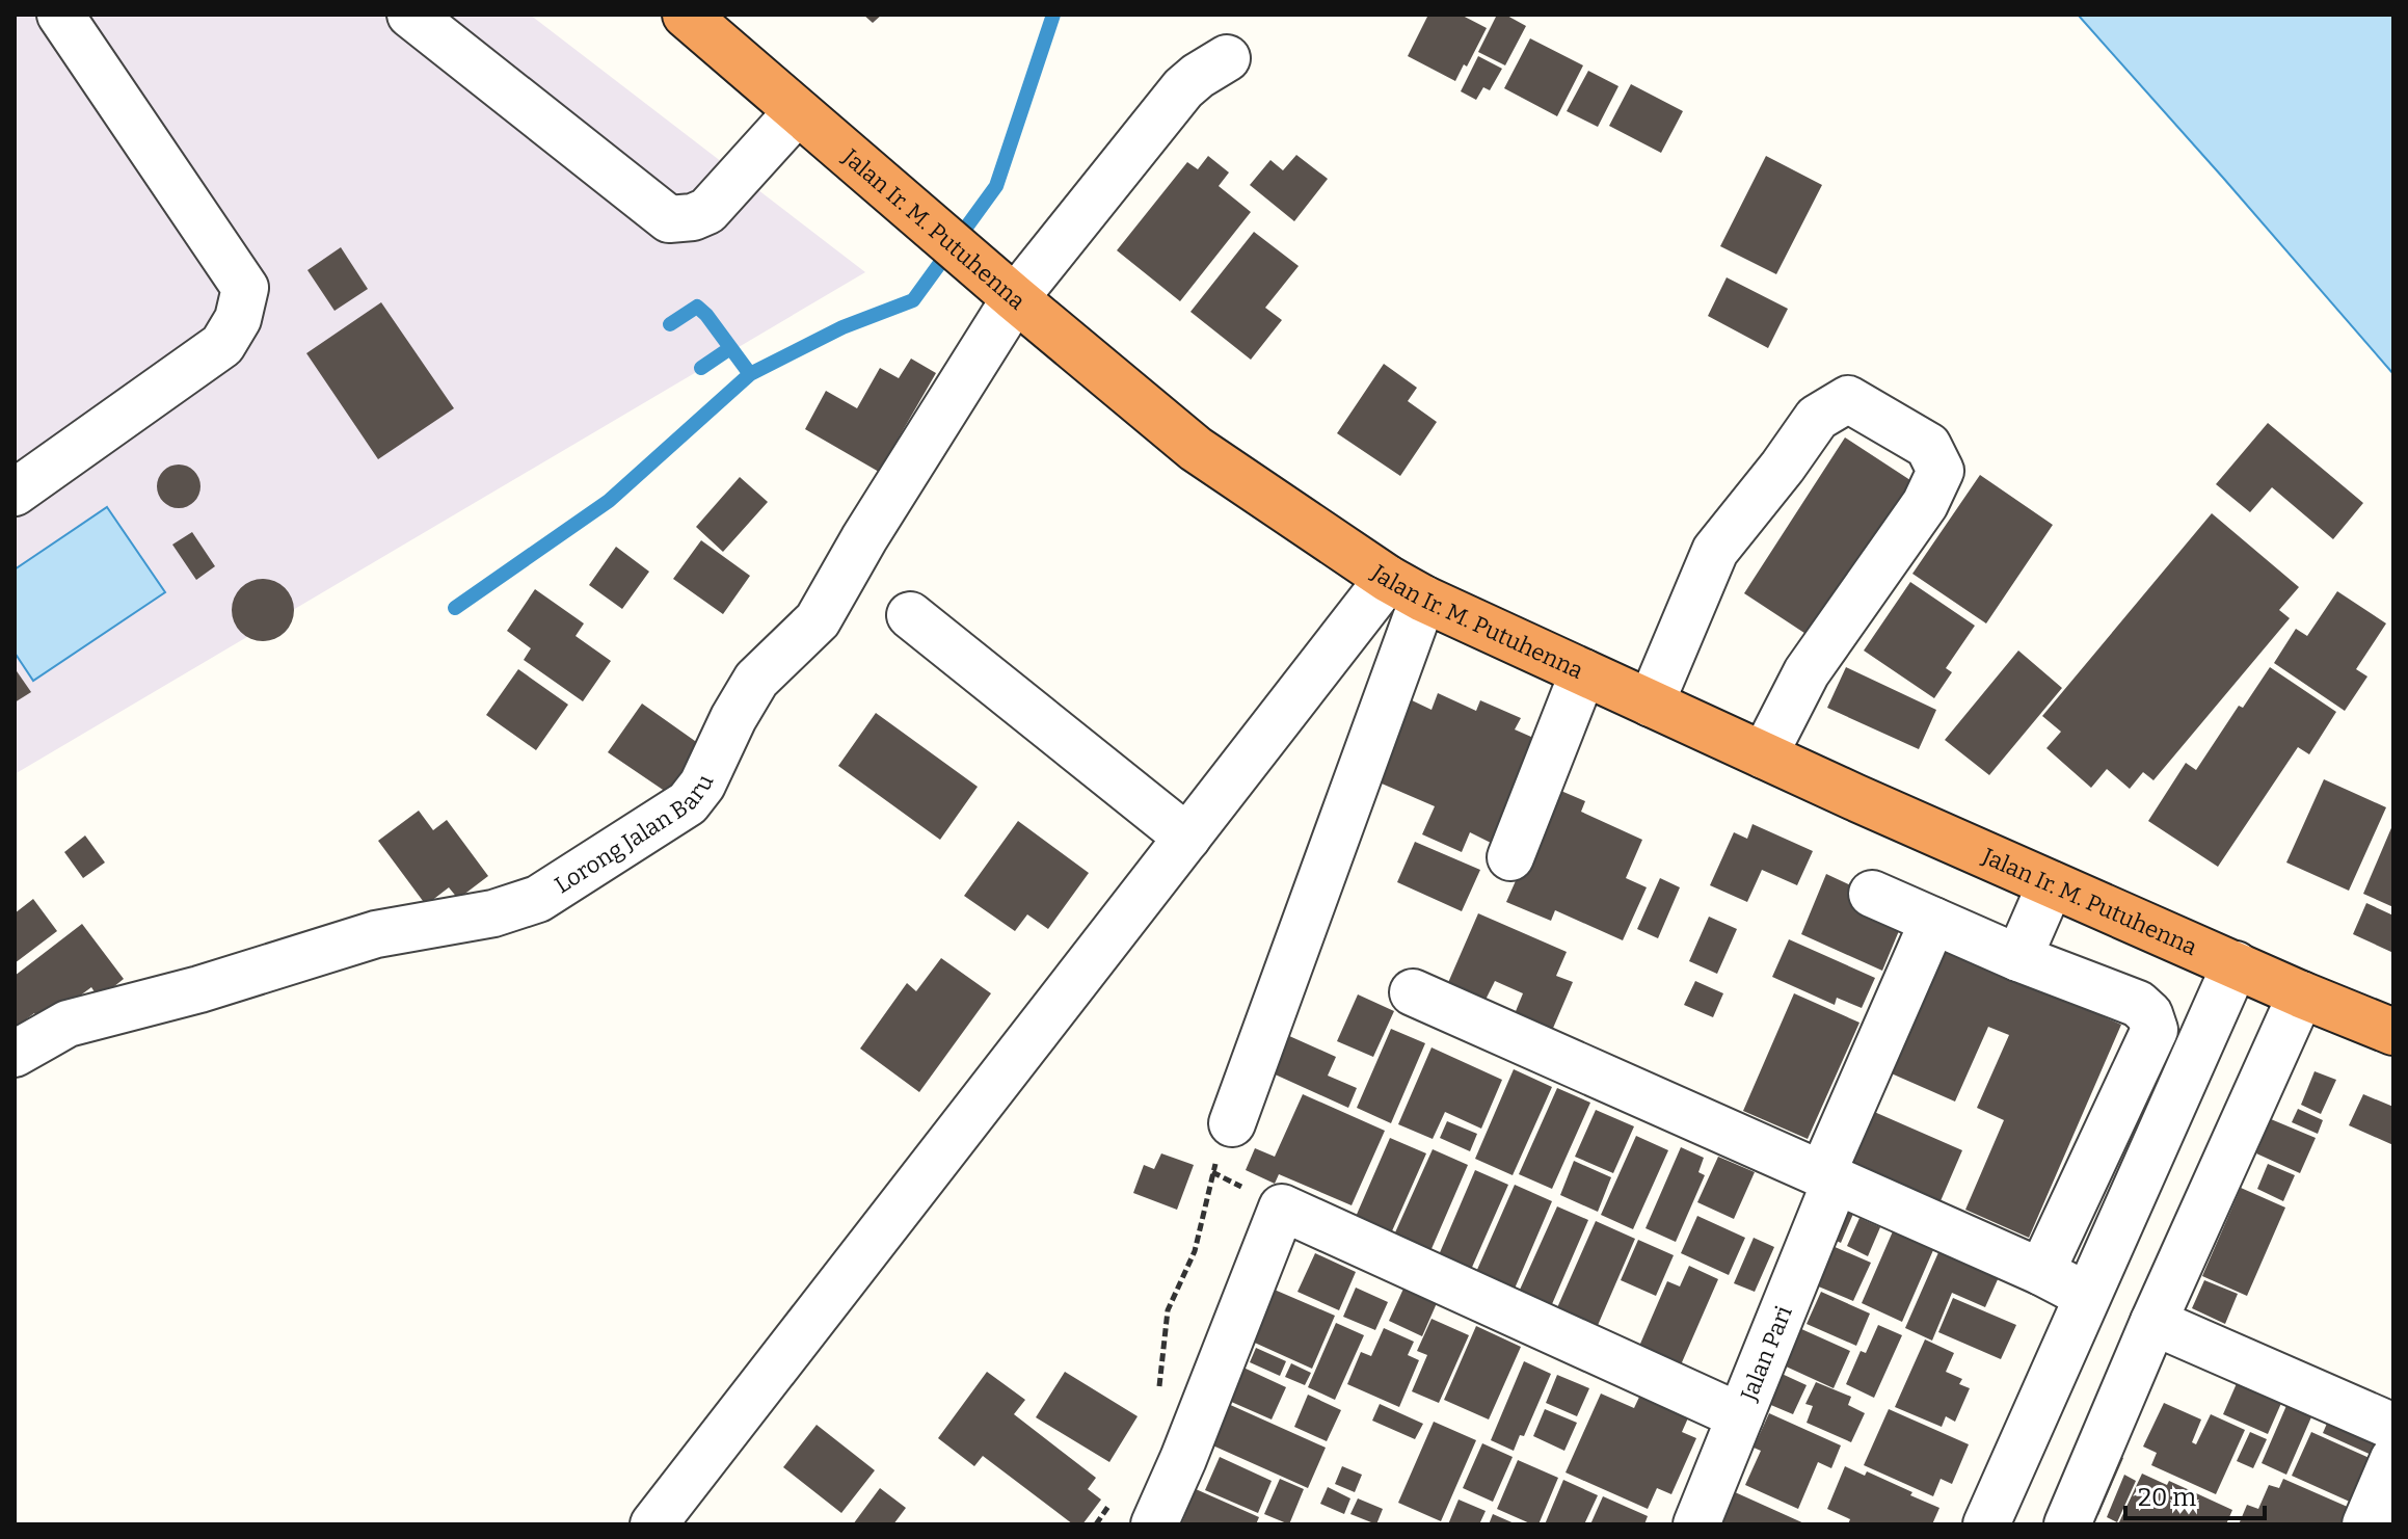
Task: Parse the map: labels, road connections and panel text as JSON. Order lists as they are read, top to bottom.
{
  "streets": {
    "highway": ["Jalan Ir. M. Putuhenna"],
    "street": ["Lorong Jalan Baru", "Jalan Pari"]
  },
  "crossings": [
    ["Jalan Ir. M. Putuhenna", "Lorong Jalan Baru"]
  ],
  "scale_bar": "20 m"
}
